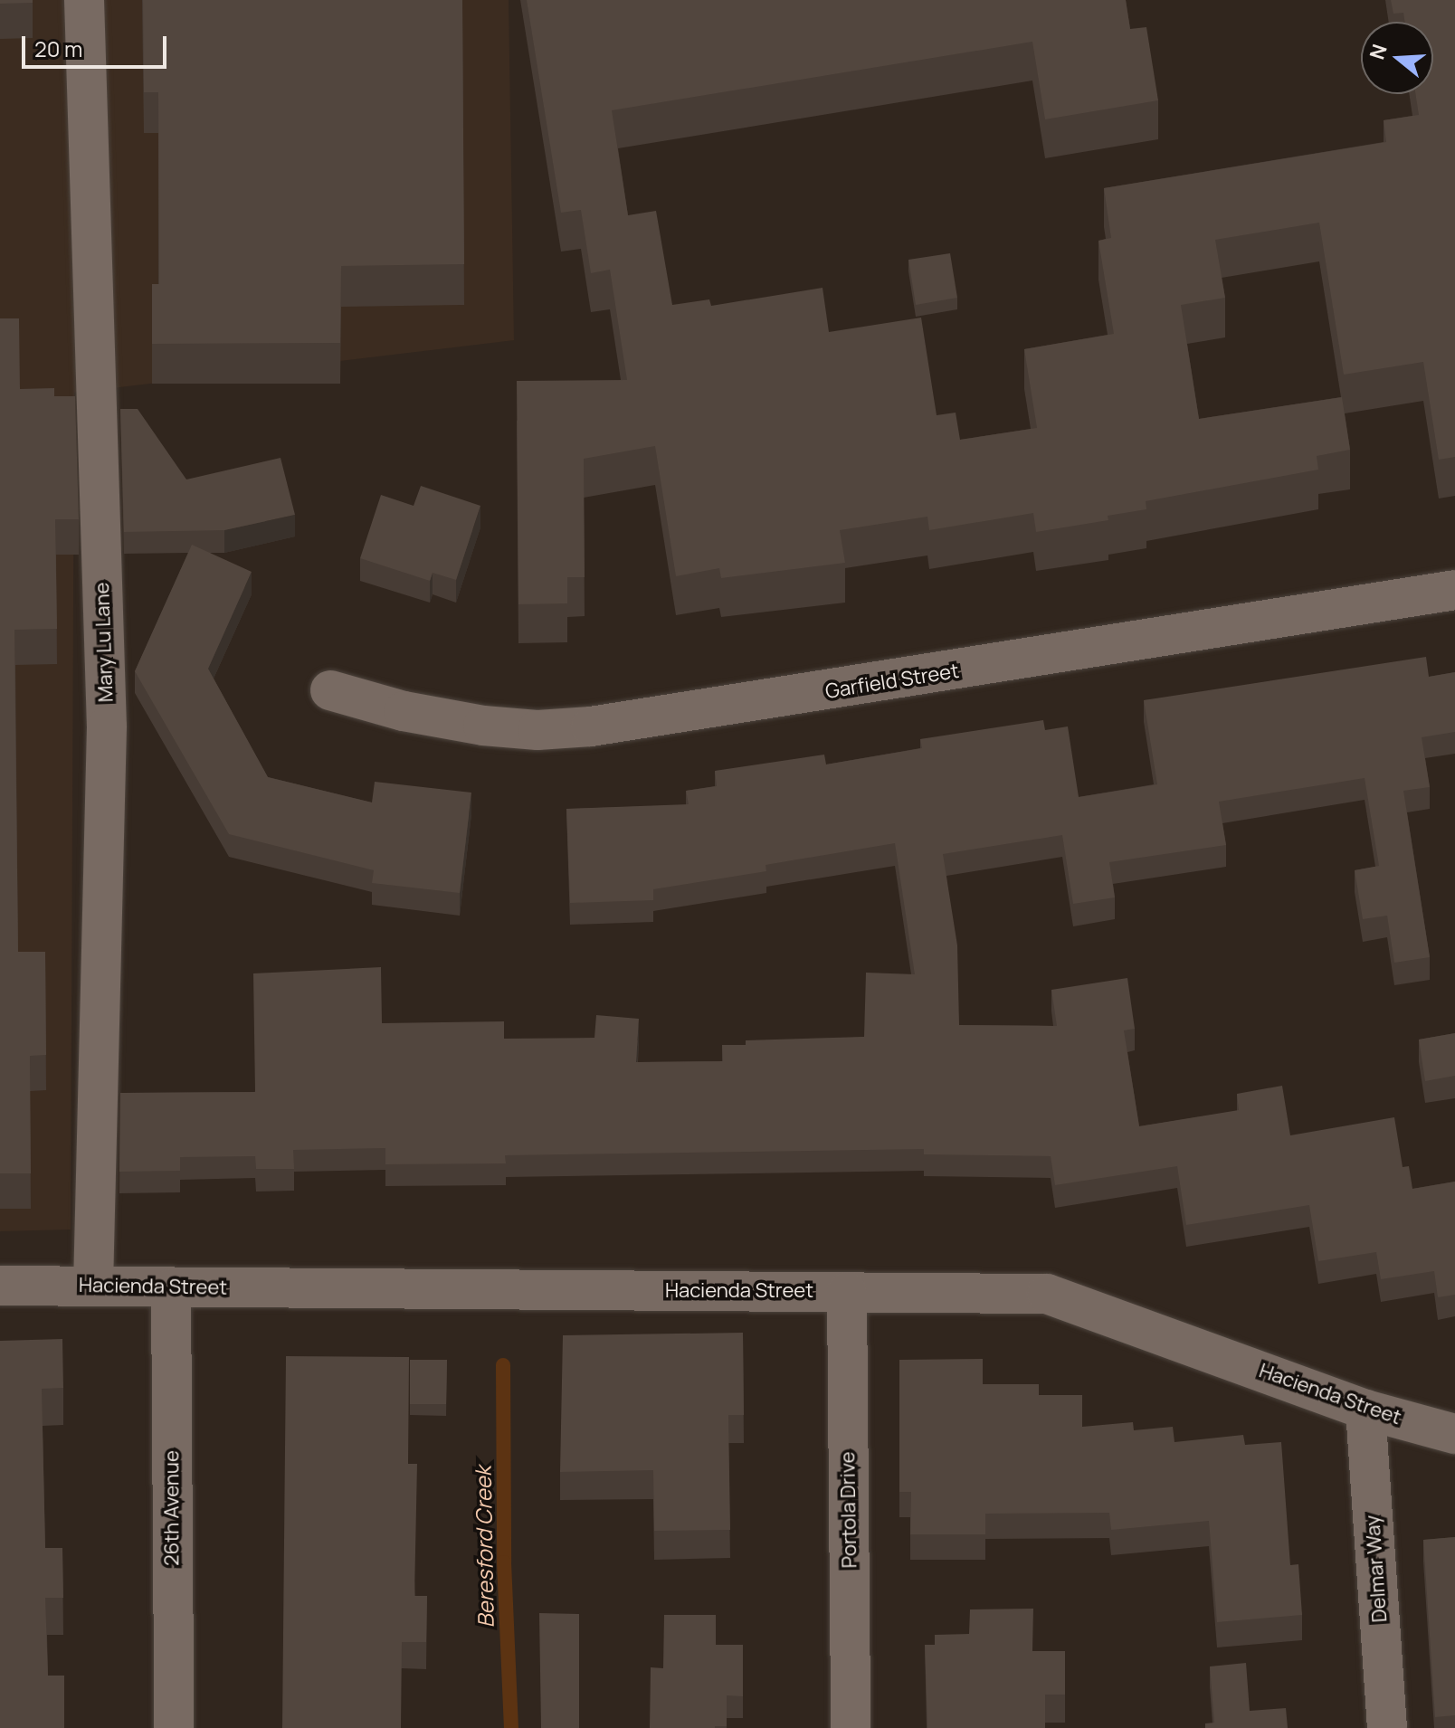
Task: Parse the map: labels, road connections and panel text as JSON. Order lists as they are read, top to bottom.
{
  "streets": {
    "street": [
      "Mary Lu Lane",
      "Garfield Street",
      "Hacienda Street",
      "26th Avenue",
      "Portola Drive",
      "Delmar Way"
    ]
  },
  "crossings": [
    ["Mary Lu Lane", "Hacienda Street"],
    ["Hacienda Street", "26th Avenue"],
    ["Hacienda Street", "Portola Drive"],
    ["Hacienda Street", "Delmar Way"]
  ],
  "water": ["Beresford Creek"],
  "scale_bar": "20 m",
  "north": "left"
}
